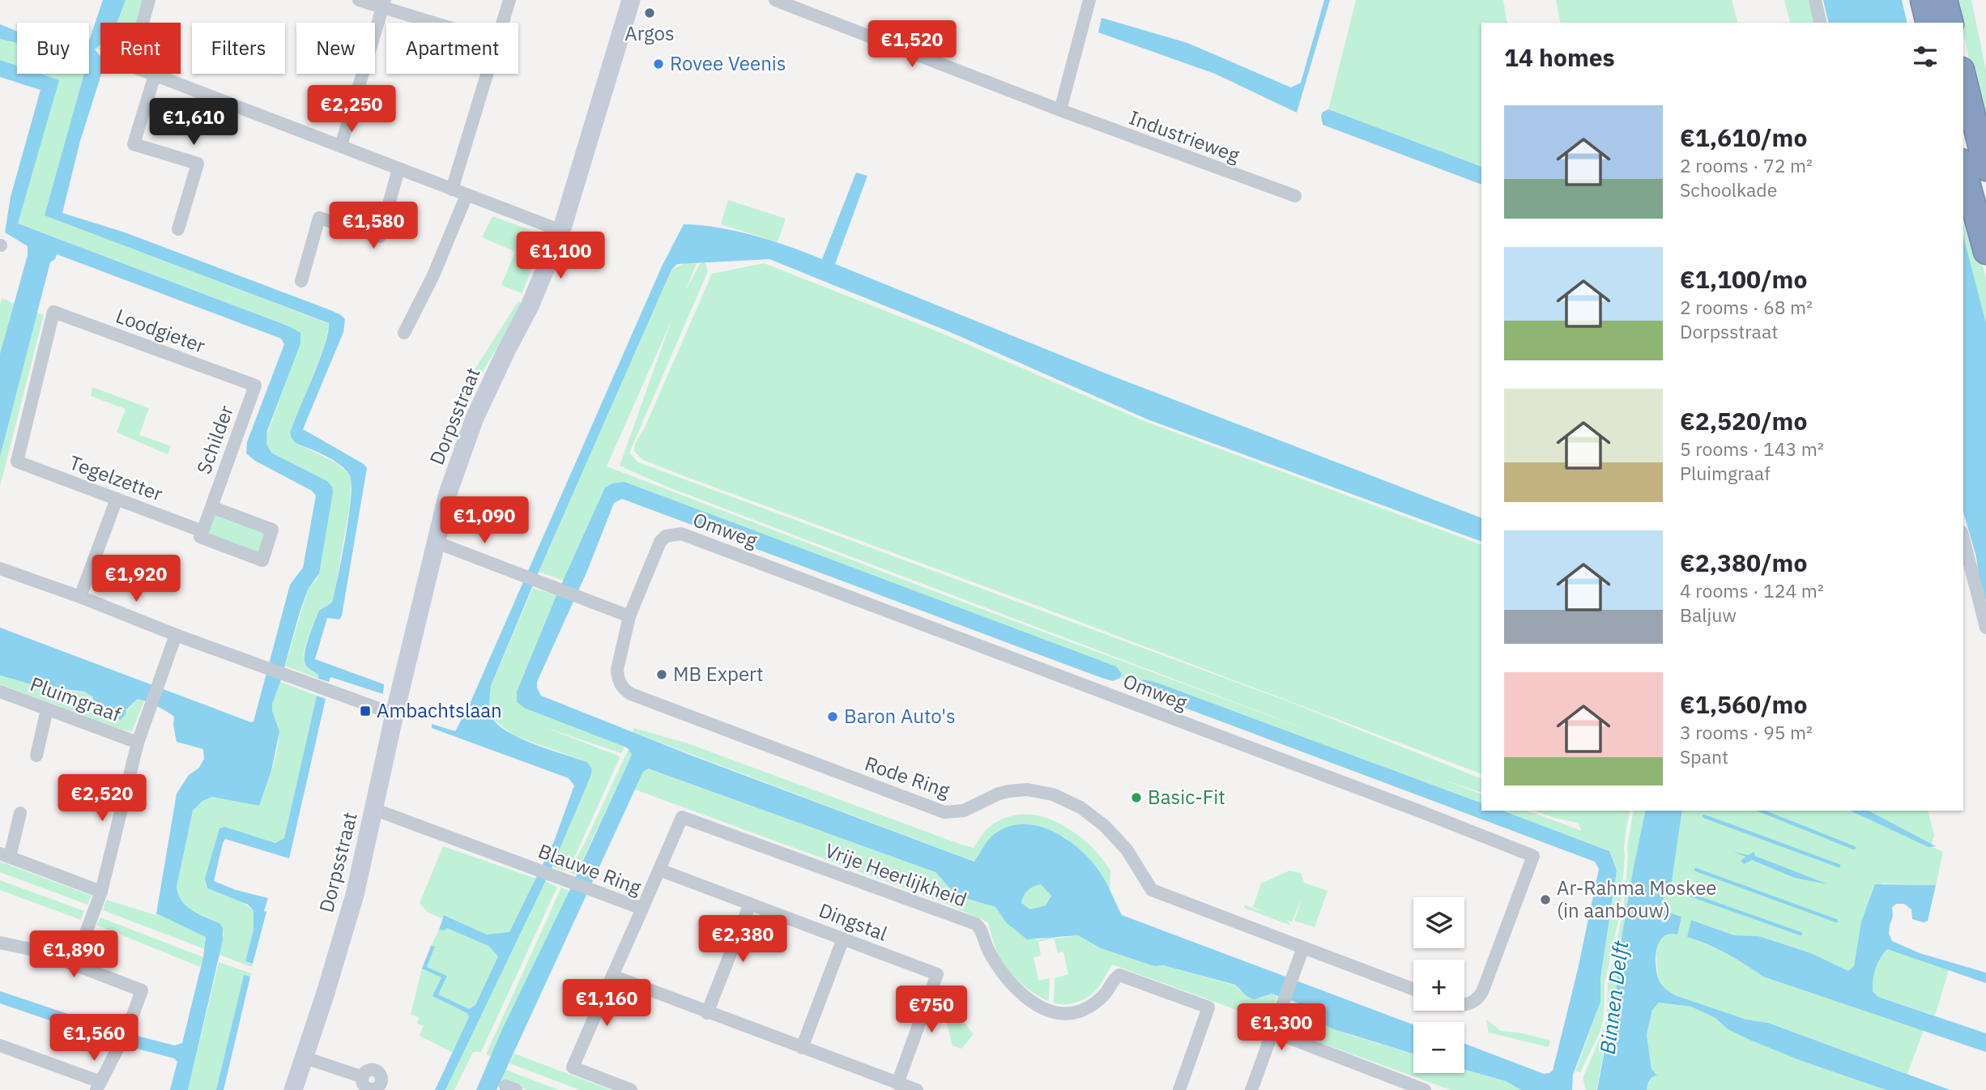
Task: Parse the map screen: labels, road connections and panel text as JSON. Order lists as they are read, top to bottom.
{
  "streets": {
    "street": [
      "Industrieweg",
      "Loodgieter",
      "Dorpsstraat",
      "Schilder",
      "Tegelzetter",
      "Omweg",
      "Pluimgraaf",
      "Rode Ring",
      "Blauwe Ring",
      "Vrije Heerlijkheid",
      "Dingstal"
    ]
  },
  "crossings": [
    ["Loodgieter", "Schilder"],
    ["Loodgieter", "Tegelzetter"],
    ["Dorpsstraat", "Blauwe Ring"],
    ["Schilder", "Tegelzetter"],
    ["Omweg", "Rode Ring"],
    ["Vrije Heerlijkheid", "Dingstal"]
  ],
  "water": ["Binnen Delft"],
  "places": {
    "other": [
      "Argos",
      "Rovee Veenis",
      "MB Expert",
      "Baron Auto's",
      "Basic-Fit",
      "Ar-Rahma Moskee (in aanbouw)"
    ],
    "transit": ["Ambachtslaan"]
  },
  "page": {
    "price": [
      "€1,520",
      "€2,250",
      "€1,610",
      "€1,580",
      "€1,100",
      "€1,090",
      "€1,920",
      "€2,520",
      "€2,380",
      "€1,890",
      "€1,160",
      "€750",
      "€1,300",
      "€1,560"
    ],
    "chip": [
      "Buy",
      "Rent",
      "Filters",
      "New",
      "Apartment"
    ],
    "heading": "14 homes",
    "list": [
      {
        "name": "€1,610/mo",
        "note": "2 rooms · 72 m² · Schoolkade"
      },
      {
        "name": "€1,100/mo",
        "note": "2 rooms · 68 m² · Dorpsstraat"
      },
      {
        "name": "€2,520/mo",
        "note": "5 rooms · 143 m² · Pluimgraaf"
      },
      {
        "name": "€2,380/mo",
        "note": "4 rooms · 124 m² · Baljuw"
      },
      {
        "name": "€1,560/mo",
        "note": "3 rooms · 95 m² · Spant"
      }
    ],
    "map_buttons": ["+", "−"]
  }
}
